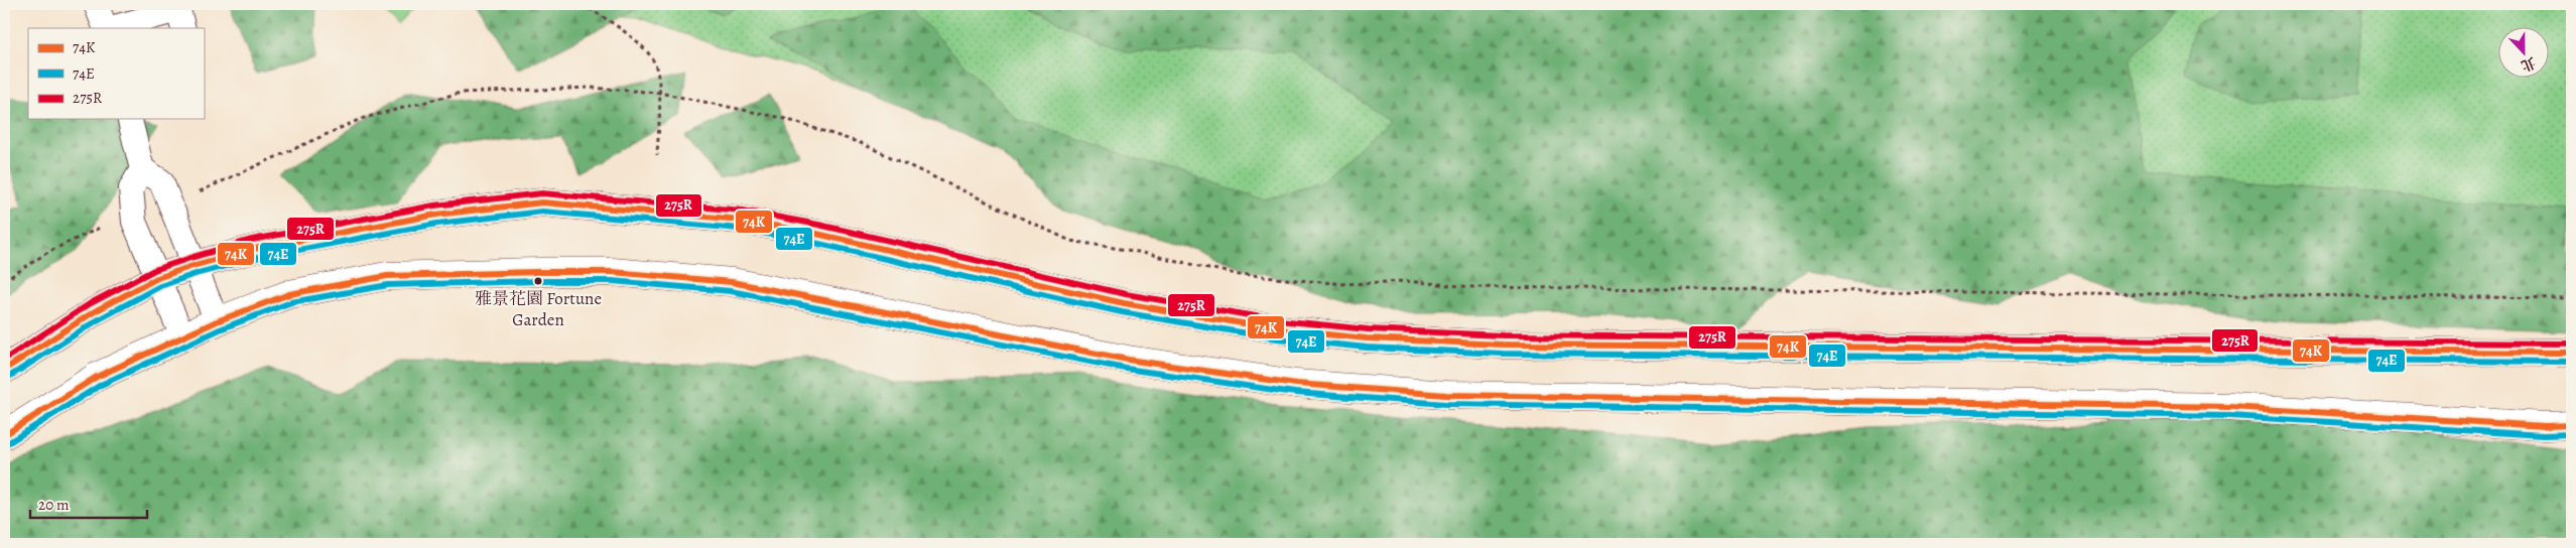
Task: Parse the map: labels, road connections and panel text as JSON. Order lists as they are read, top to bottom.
{
  "places": ["雅景花園 Fortune Garden"],
  "lines": ["transit line 275R", "transit line 74K", "transit line 74E"],
  "legend": ["74K", "74E", "275R"],
  "scale_bar": "20 m",
  "north": "bottom"
}
